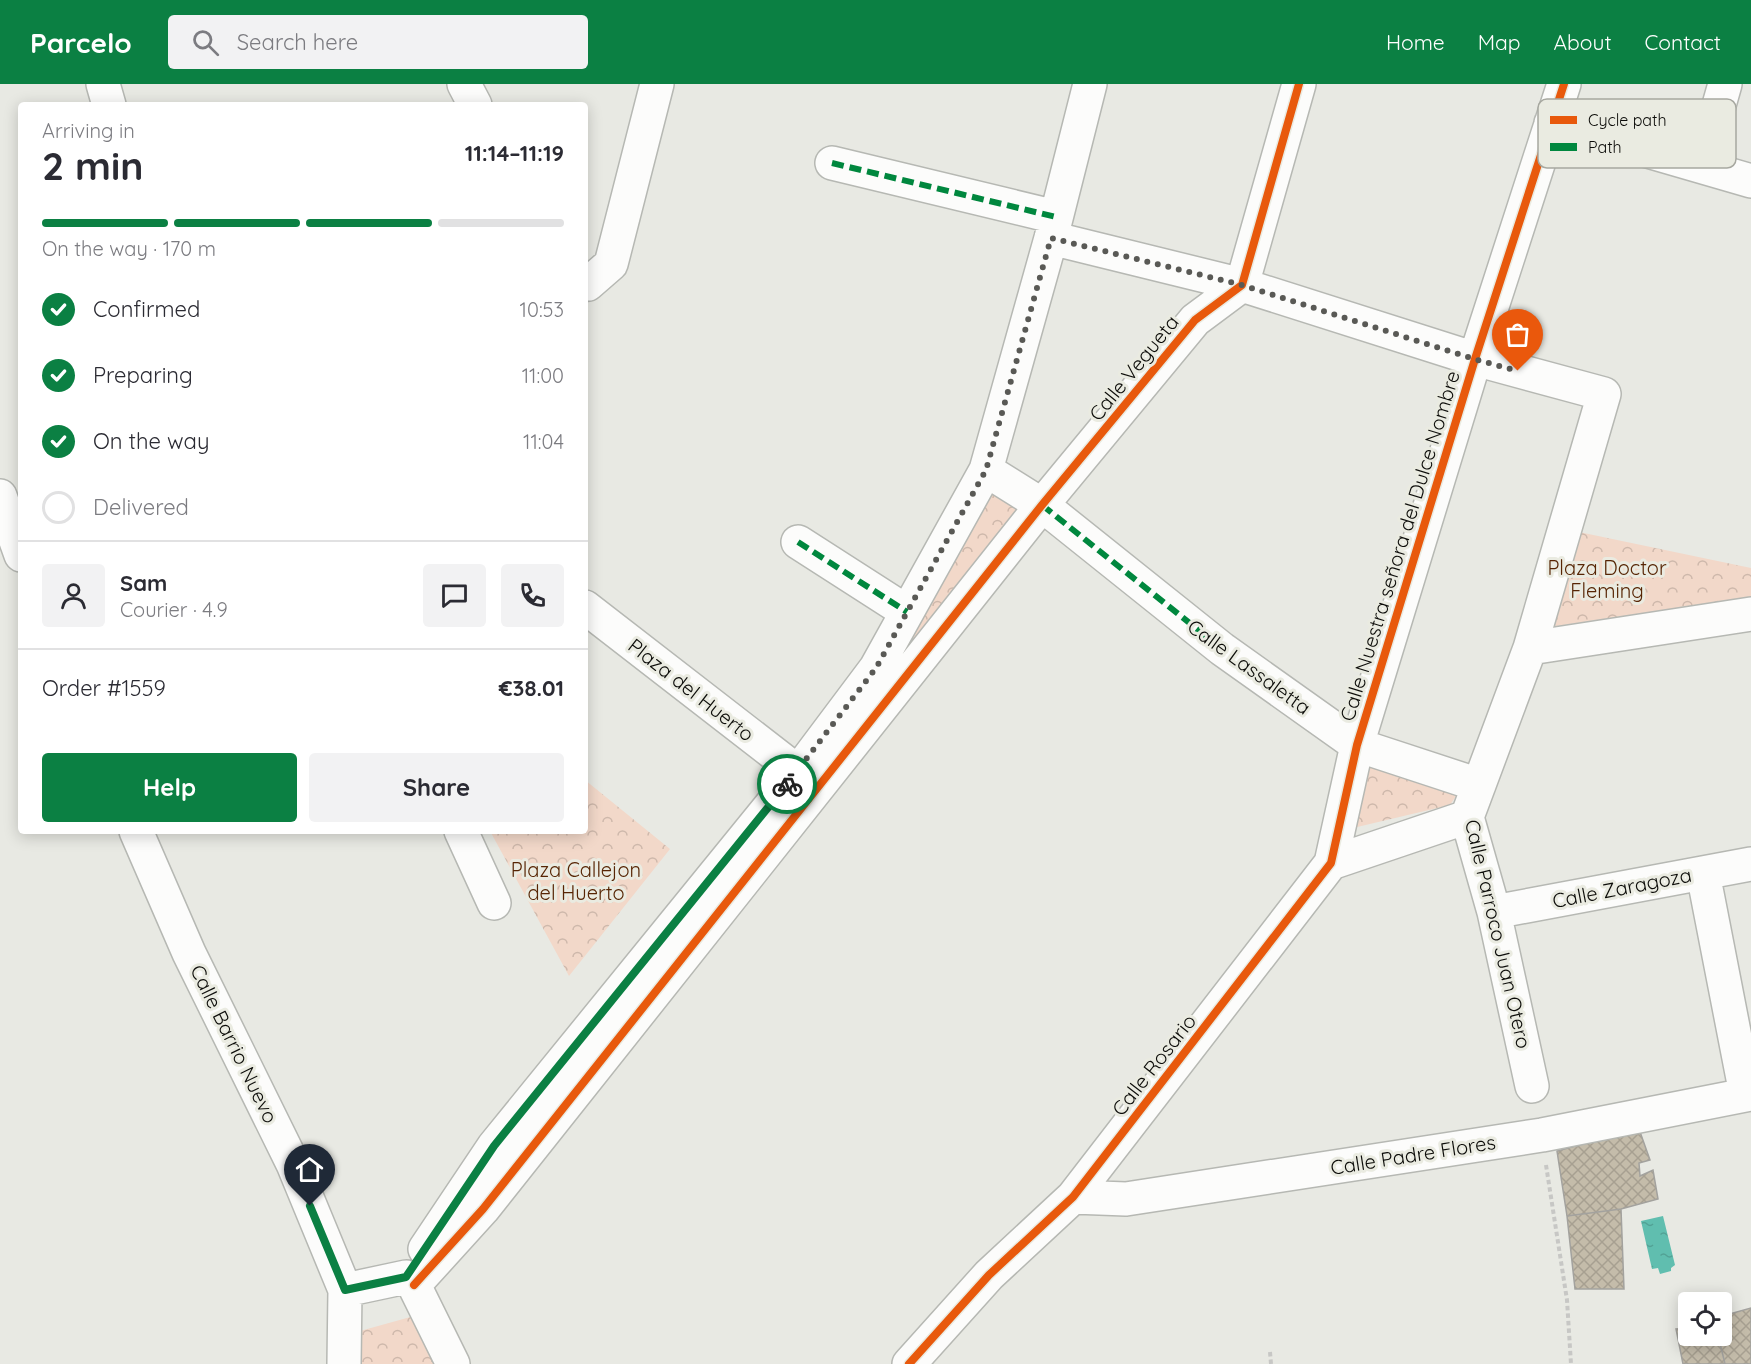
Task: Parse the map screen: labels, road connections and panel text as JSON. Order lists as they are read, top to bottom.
{
  "streets": {
    "street": [
      "Calle Vegueta",
      "Calle Nuestra señora del Dulce Nombre",
      "Calle Lassaletta",
      "Plaza del Huerto",
      "Calle Zaragoza",
      "Calle Parroco Juan Otero",
      "Calle Barrio Nuevo",
      "Calle Rosario",
      "Calle Padre Flores"
    ]
  },
  "crossings": [
    ["Calle Vegueta", "Calle Lassaletta"],
    ["Calle Nuestra señora del Dulce Nombre", "Calle Lassaletta"],
    ["Calle Nuestra señora del Dulce Nombre", "Calle Parroco Juan Otero"],
    ["Calle Nuestra señora del Dulce Nombre", "Calle Rosario"],
    ["Calle Lassaletta", "Calle Parroco Juan Otero"],
    ["Calle Lassaletta", "Calle Rosario"],
    ["Calle Zaragoza", "Calle Parroco Juan Otero"],
    ["Calle Rosario", "Calle Padre Flores"]
  ],
  "parks": ["Plaza Doctor Fleming", "Plaza Callejon del Huerto"],
  "legend": ["Cycle path", "Path"],
  "page": {
    "header": "Parcelo",
    "search": "Search here",
    "nav": [
      "Home",
      "Map",
      "About",
      "Contact"
    ],
    "heading": ["2 min", "Arriving in", "11:14–11:19"],
    "panel": [
      "Sam",
      "Courier · 4.9",
      "Order #1559",
      "€38.01"
    ],
    "bar": "On the way · 170 m",
    "list": [
      ["Confirmed", "10:53"],
      ["Preparing", "11:00"],
      ["On the way", "11:04"],
      "Delivered"
    ],
    "buttons": ["Help", "Share"]
  }
}
